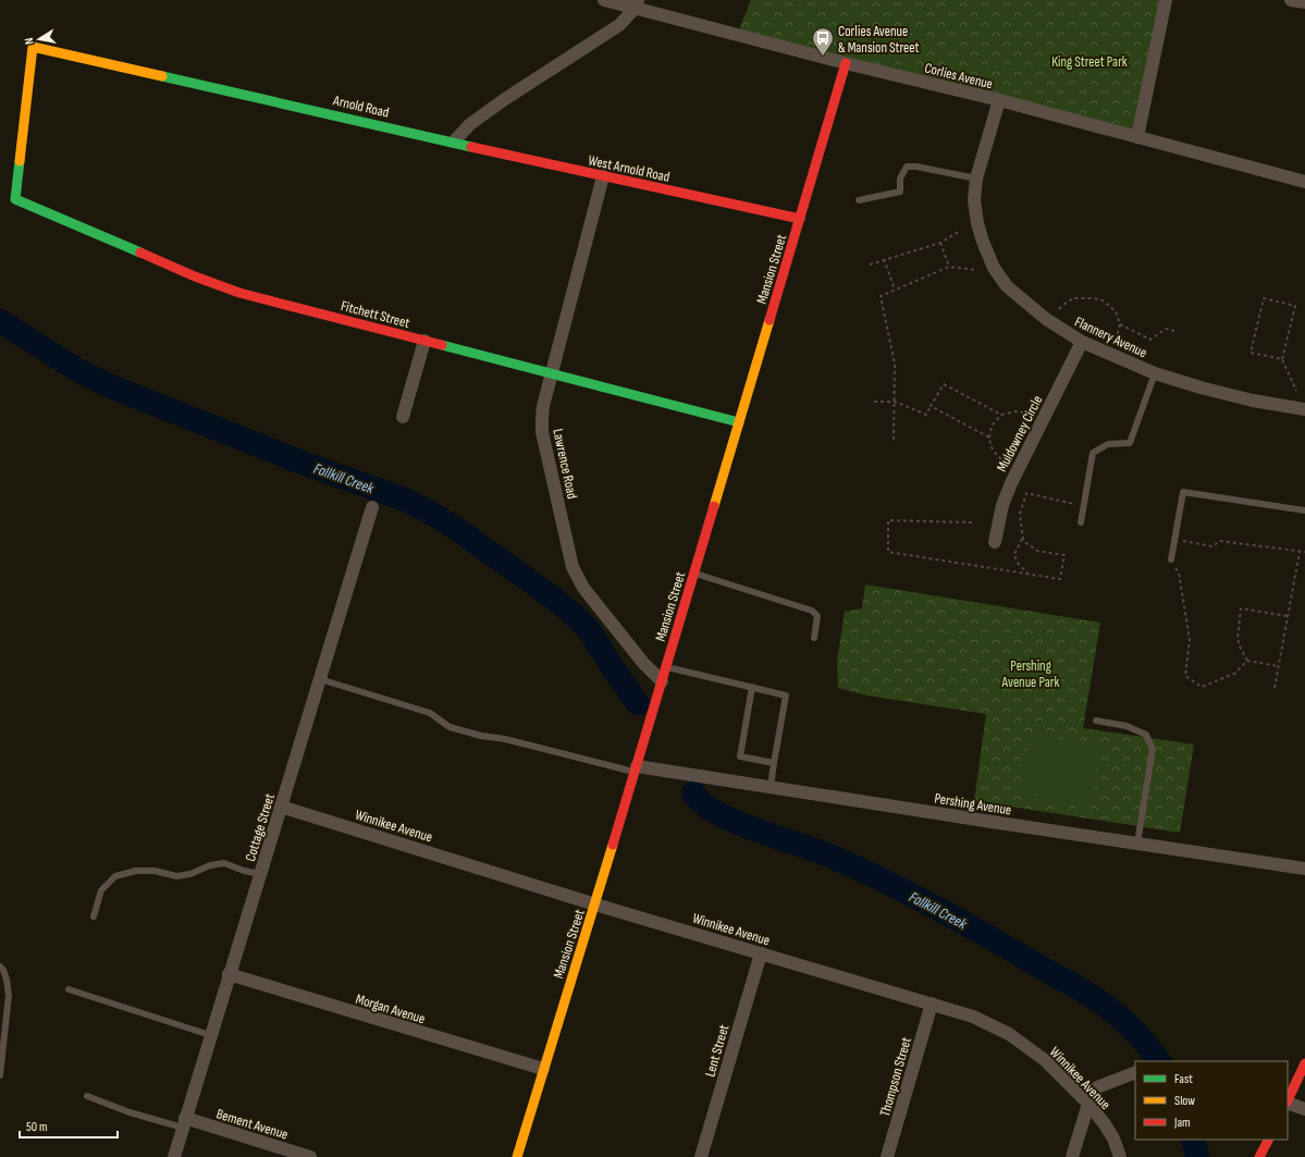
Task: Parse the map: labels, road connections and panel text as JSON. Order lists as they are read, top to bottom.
{
  "streets": {
    "main road": [
      "Arnold Road",
      "West Arnold Road",
      "Mansion Street",
      "Fitchett Street"
    ],
    "street": [
      "Corlies Avenue",
      "Flannery Avenue",
      "Muldowney Circle",
      "Lawrence Road",
      "Pershing Avenue",
      "Winnikee Avenue",
      "Cottage Street",
      "Morgan Avenue",
      "Lent Street",
      "Thompson Street",
      "Bement Avenue"
    ]
  },
  "crossings": [
    ["Corlies Avenue", "Mansion Street"],
    ["Corlies Avenue", "Flannery Avenue"],
    ["Arnold Road", "West Arnold Road"],
    ["Arnold Road", "Fitchett Street"],
    ["West Arnold Road", "Mansion Street"],
    ["West Arnold Road", "Lawrence Road"],
    ["Mansion Street", "Fitchett Street"],
    ["Mansion Street", "Lawrence Road"],
    ["Mansion Street", "Pershing Avenue"],
    ["Mansion Street", "Winnikee Avenue"],
    ["Mansion Street", "Morgan Avenue"],
    ["Fitchett Street", "Lawrence Road"],
    ["Flannery Avenue", "Muldowney Circle"],
    ["Winnikee Avenue", "Cottage Street"],
    ["Winnikee Avenue", "Lent Street"],
    ["Winnikee Avenue", "Thompson Street"],
    ["Cottage Street", "Morgan Avenue"],
    ["Cottage Street", "Bement Avenue"]
  ],
  "water": ["Fallkill Creek"],
  "parks": ["King Street Park", "Pershing Avenue Park"],
  "places": {
    "bus stop": ["Corlies Avenue & Mansion Street"]
  },
  "legend": ["Fast", "Slow", "Jam"],
  "scale_bar": "50 m",
  "north": "left"
}
